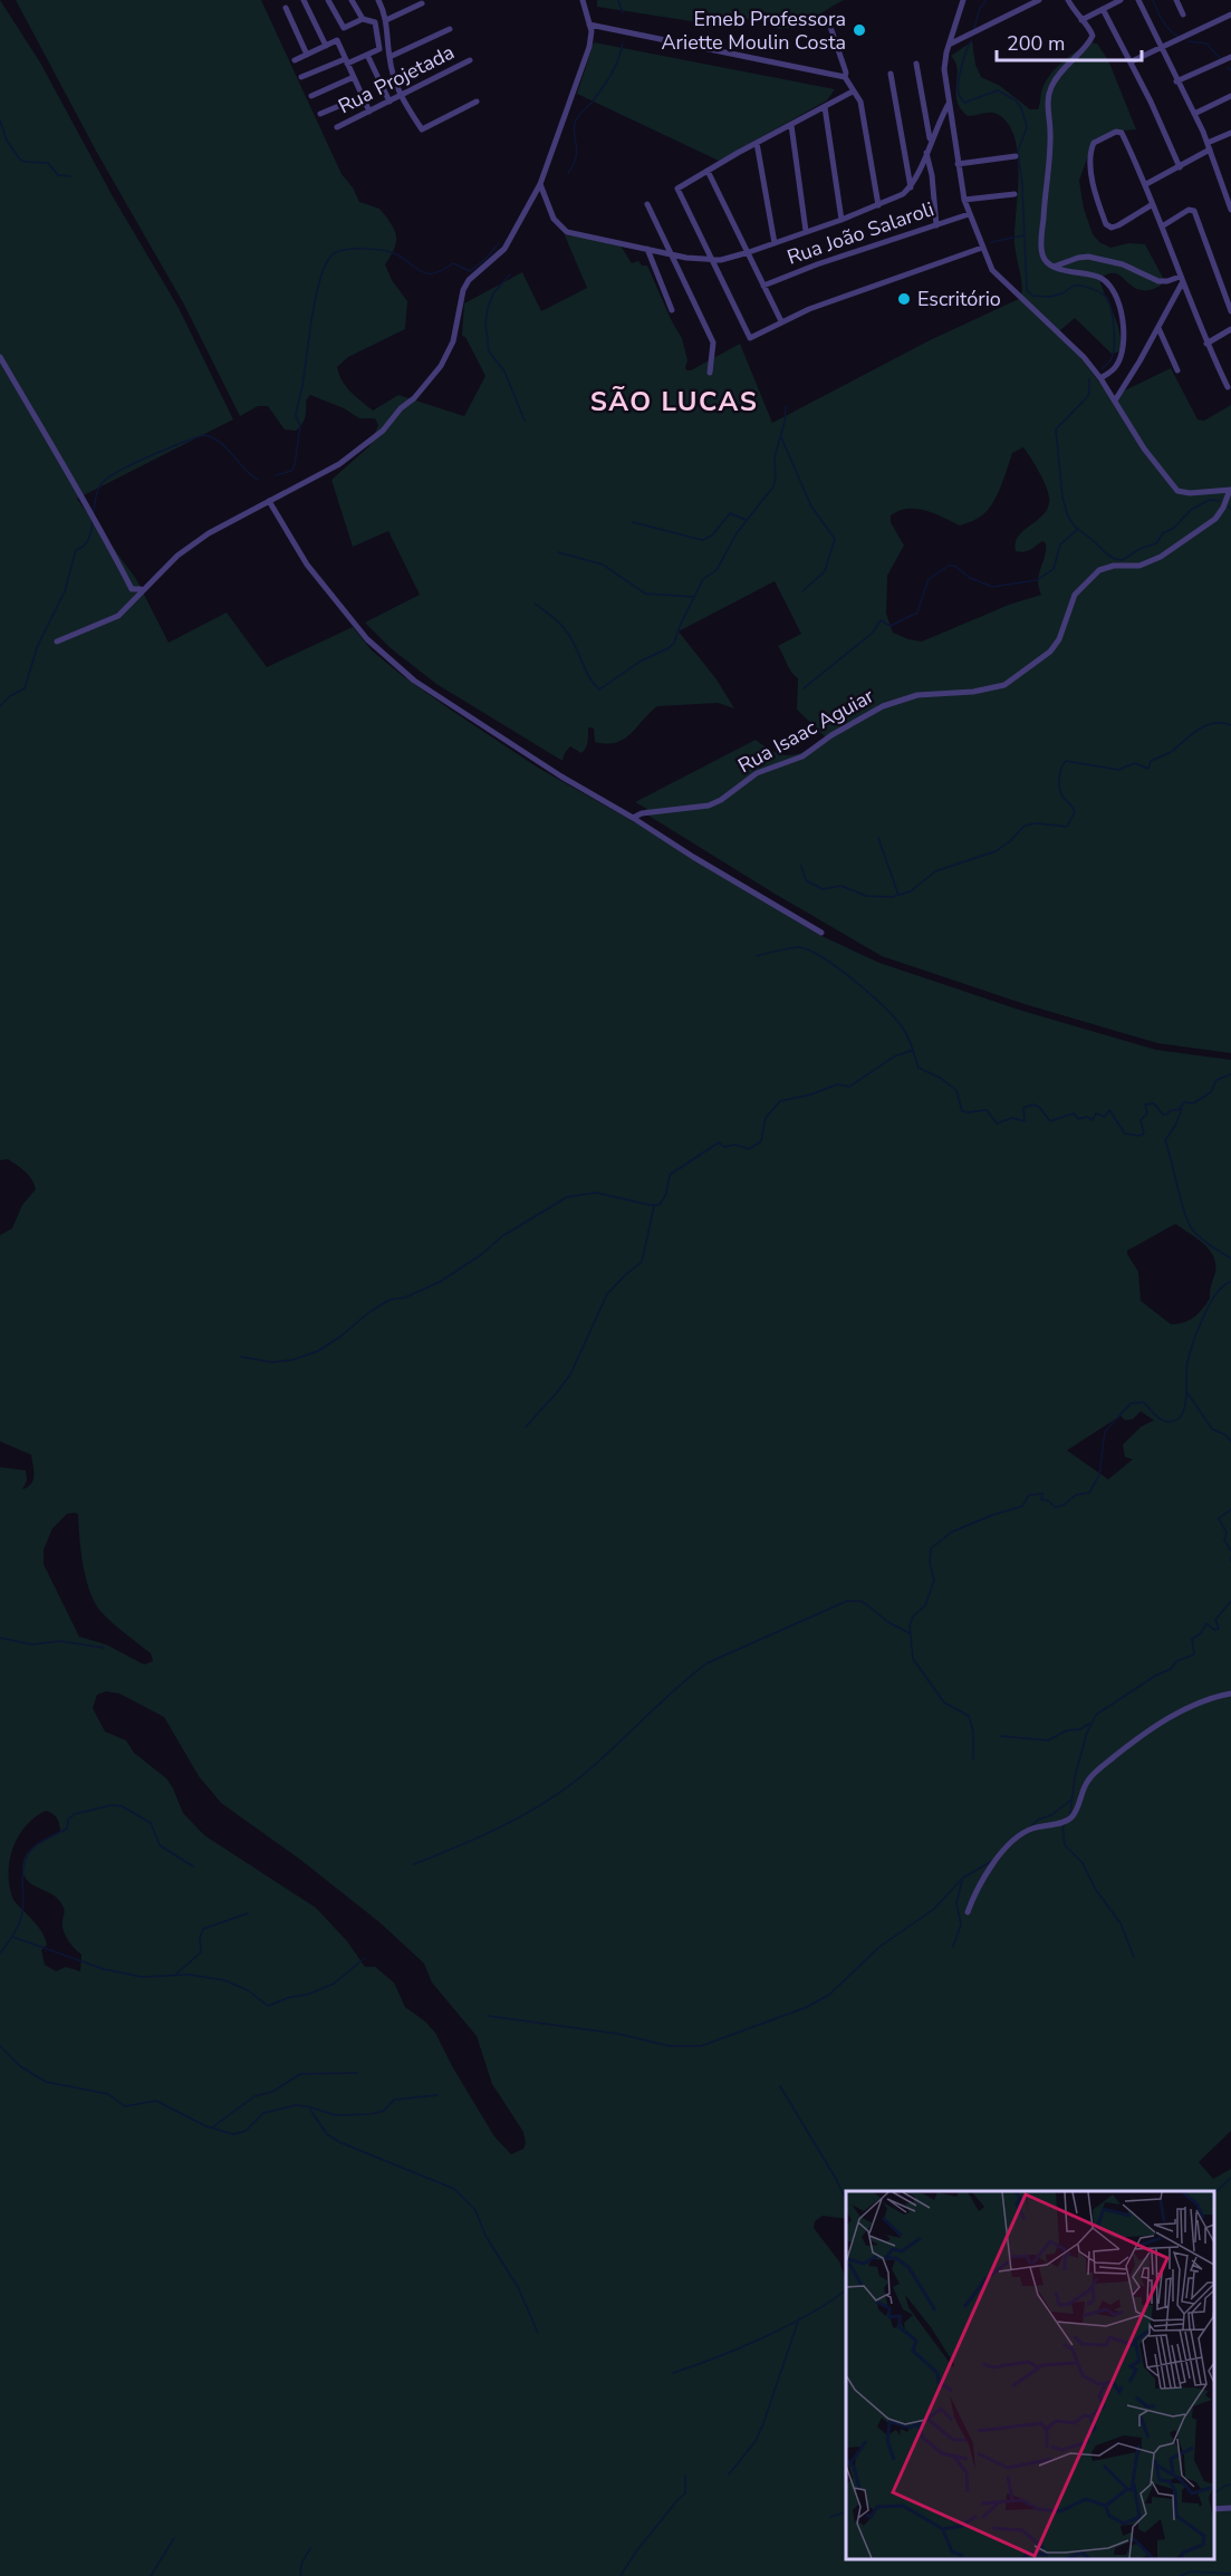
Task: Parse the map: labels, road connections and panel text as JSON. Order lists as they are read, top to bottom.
{
  "streets": {
    "street": ["Rua Projetada", "Rua João Salaroli", "Rua Isaac Aguiar"]
  },
  "districts": ["SÃO LUCAS"],
  "places": ["Emeb Professora Ariette Moulin Costa", "Escritório"],
  "scale_bar": "200 m"
}
